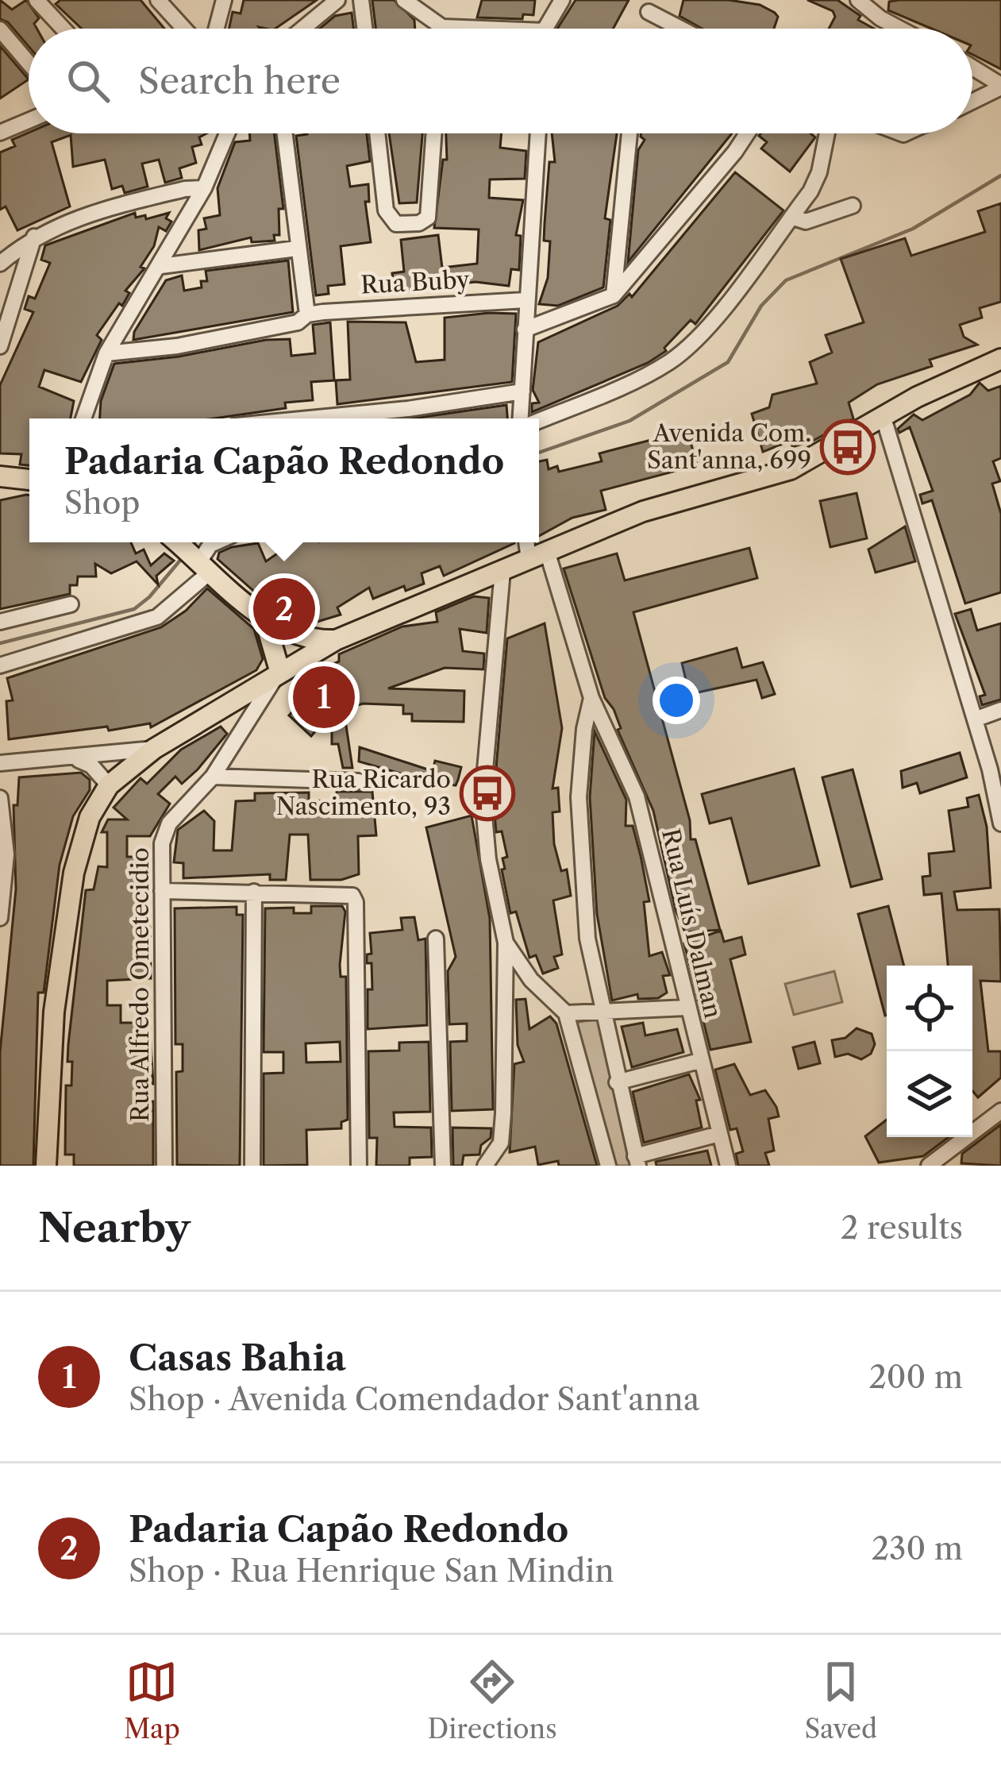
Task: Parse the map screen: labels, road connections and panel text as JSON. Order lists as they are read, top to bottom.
{
  "streets": {
    "street": ["Rua Buby", "Rua Luís Dalman", "Rua Alfredo Ometecidio"]
  },
  "places": {
    "bus stop": ["Avenida Com. Sant'anna, 699", "Rua Ricardo Nascimento, 93"]
  },
  "page": {
    "search": "Search here",
    "popup": ["Padaria Capão Redondo", "Shop"],
    "pins": ["2", "1"],
    "heading": ["Nearby", "2 results"],
    "list": [
      {
        "mark": "1",
        "name": "Casas Bahia",
        "note": "Shop · Avenida Comendador Sant'anna",
        "value": "200 m"
      },
      {
        "mark": "2",
        "name": "Padaria Capão Redondo",
        "note": "Shop · Rua Henrique San Mindin",
        "value": "230 m"
      }
    ],
    "nav": ["Map", "Directions", "Saved"]
  }
}
